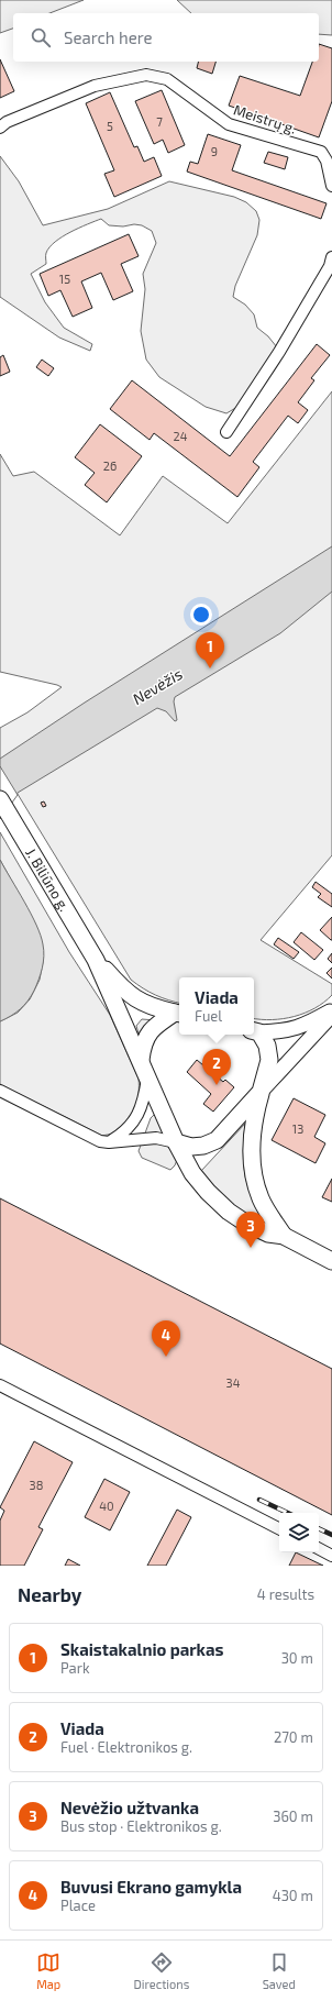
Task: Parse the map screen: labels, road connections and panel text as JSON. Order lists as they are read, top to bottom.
{
  "streets": {
    "main road": ["J. Biliūno g."],
    "street": ["Meistrų g."]
  },
  "water": ["Nevėžis"],
  "house_numbers": [
    "7",
    "5",
    "9",
    "15",
    "24",
    "26",
    "13",
    "34",
    "38",
    "40"
  ],
  "page": {
    "search": "Search here",
    "pins": [
      "1",
      "2",
      "3",
      "4"
    ],
    "popup": ["Viada", "Fuel"],
    "heading": ["Nearby", "4 results"],
    "list": [
      {
        "mark": "1",
        "name": "Skaistakalnio parkas",
        "note": "Park",
        "value": "30 m"
      },
      {
        "mark": "2",
        "name": "Viada",
        "note": "Fuel · Elektronikos g.",
        "value": "270 m"
      },
      {
        "mark": "3",
        "name": "Nevėžio užtvanka",
        "note": "Bus stop · Elektronikos g.",
        "value": "360 m"
      },
      {
        "mark": "4",
        "name": "Buvusi Ekrano gamykla",
        "note": "Place",
        "value": "430 m"
      }
    ],
    "nav": ["Map", "Directions", "Saved"]
  }
}
